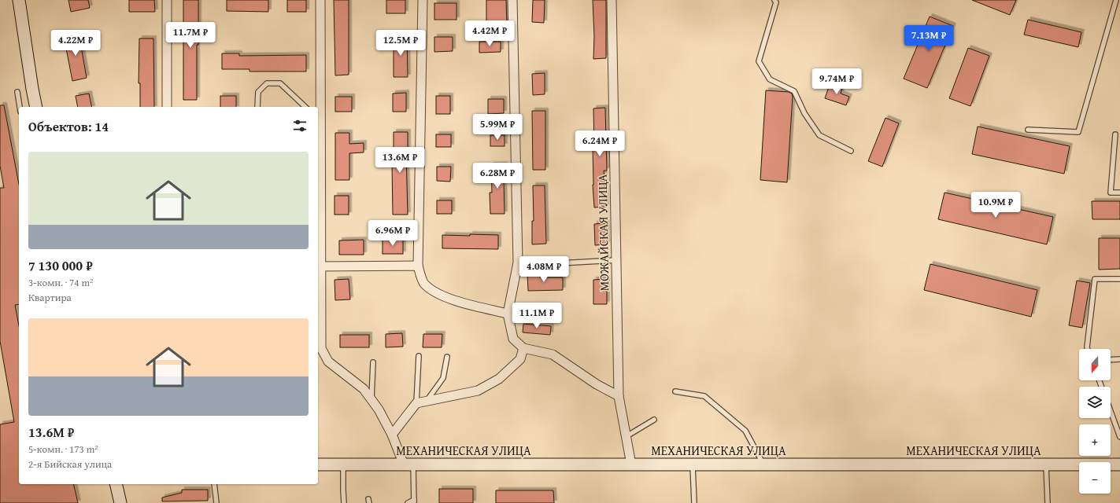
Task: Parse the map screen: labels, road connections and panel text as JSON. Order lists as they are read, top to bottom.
{
  "streets": {
    "street": ["МОЖАЙСКАЯ УЛИЦА", "МЕХАНИЧЕСКАЯ УЛИЦА"]
  },
  "crossings": [
    ["МОЖАЙСКАЯ УЛИЦА", "МЕХАНИЧЕСКАЯ УЛИЦА"]
  ],
  "north": "bottom",
  "page": {
    "price": [
      "4.42M ₽",
      "11.7M ₽",
      "7.13M ₽",
      "4.22M ₽",
      "12.5M ₽",
      "9.74M ₽",
      "5.99M ₽",
      "6.24M ₽",
      "13.6M ₽",
      "6.28M ₽",
      "10.9M ₽",
      "6.96M ₽",
      "4.08M ₽",
      "11.1M ₽"
    ],
    "heading": "Объектов: 14",
    "list": [
      {
        "name": "7 130 000 ₽",
        "note": "3-комн. · 74 m² · Квартира"
      },
      {
        "name": "13.6M ₽",
        "note": "5-комн. · 173 m² · 2-я Бийская улица"
      }
    ],
    "map_buttons": ["+", "−"]
  }
}
